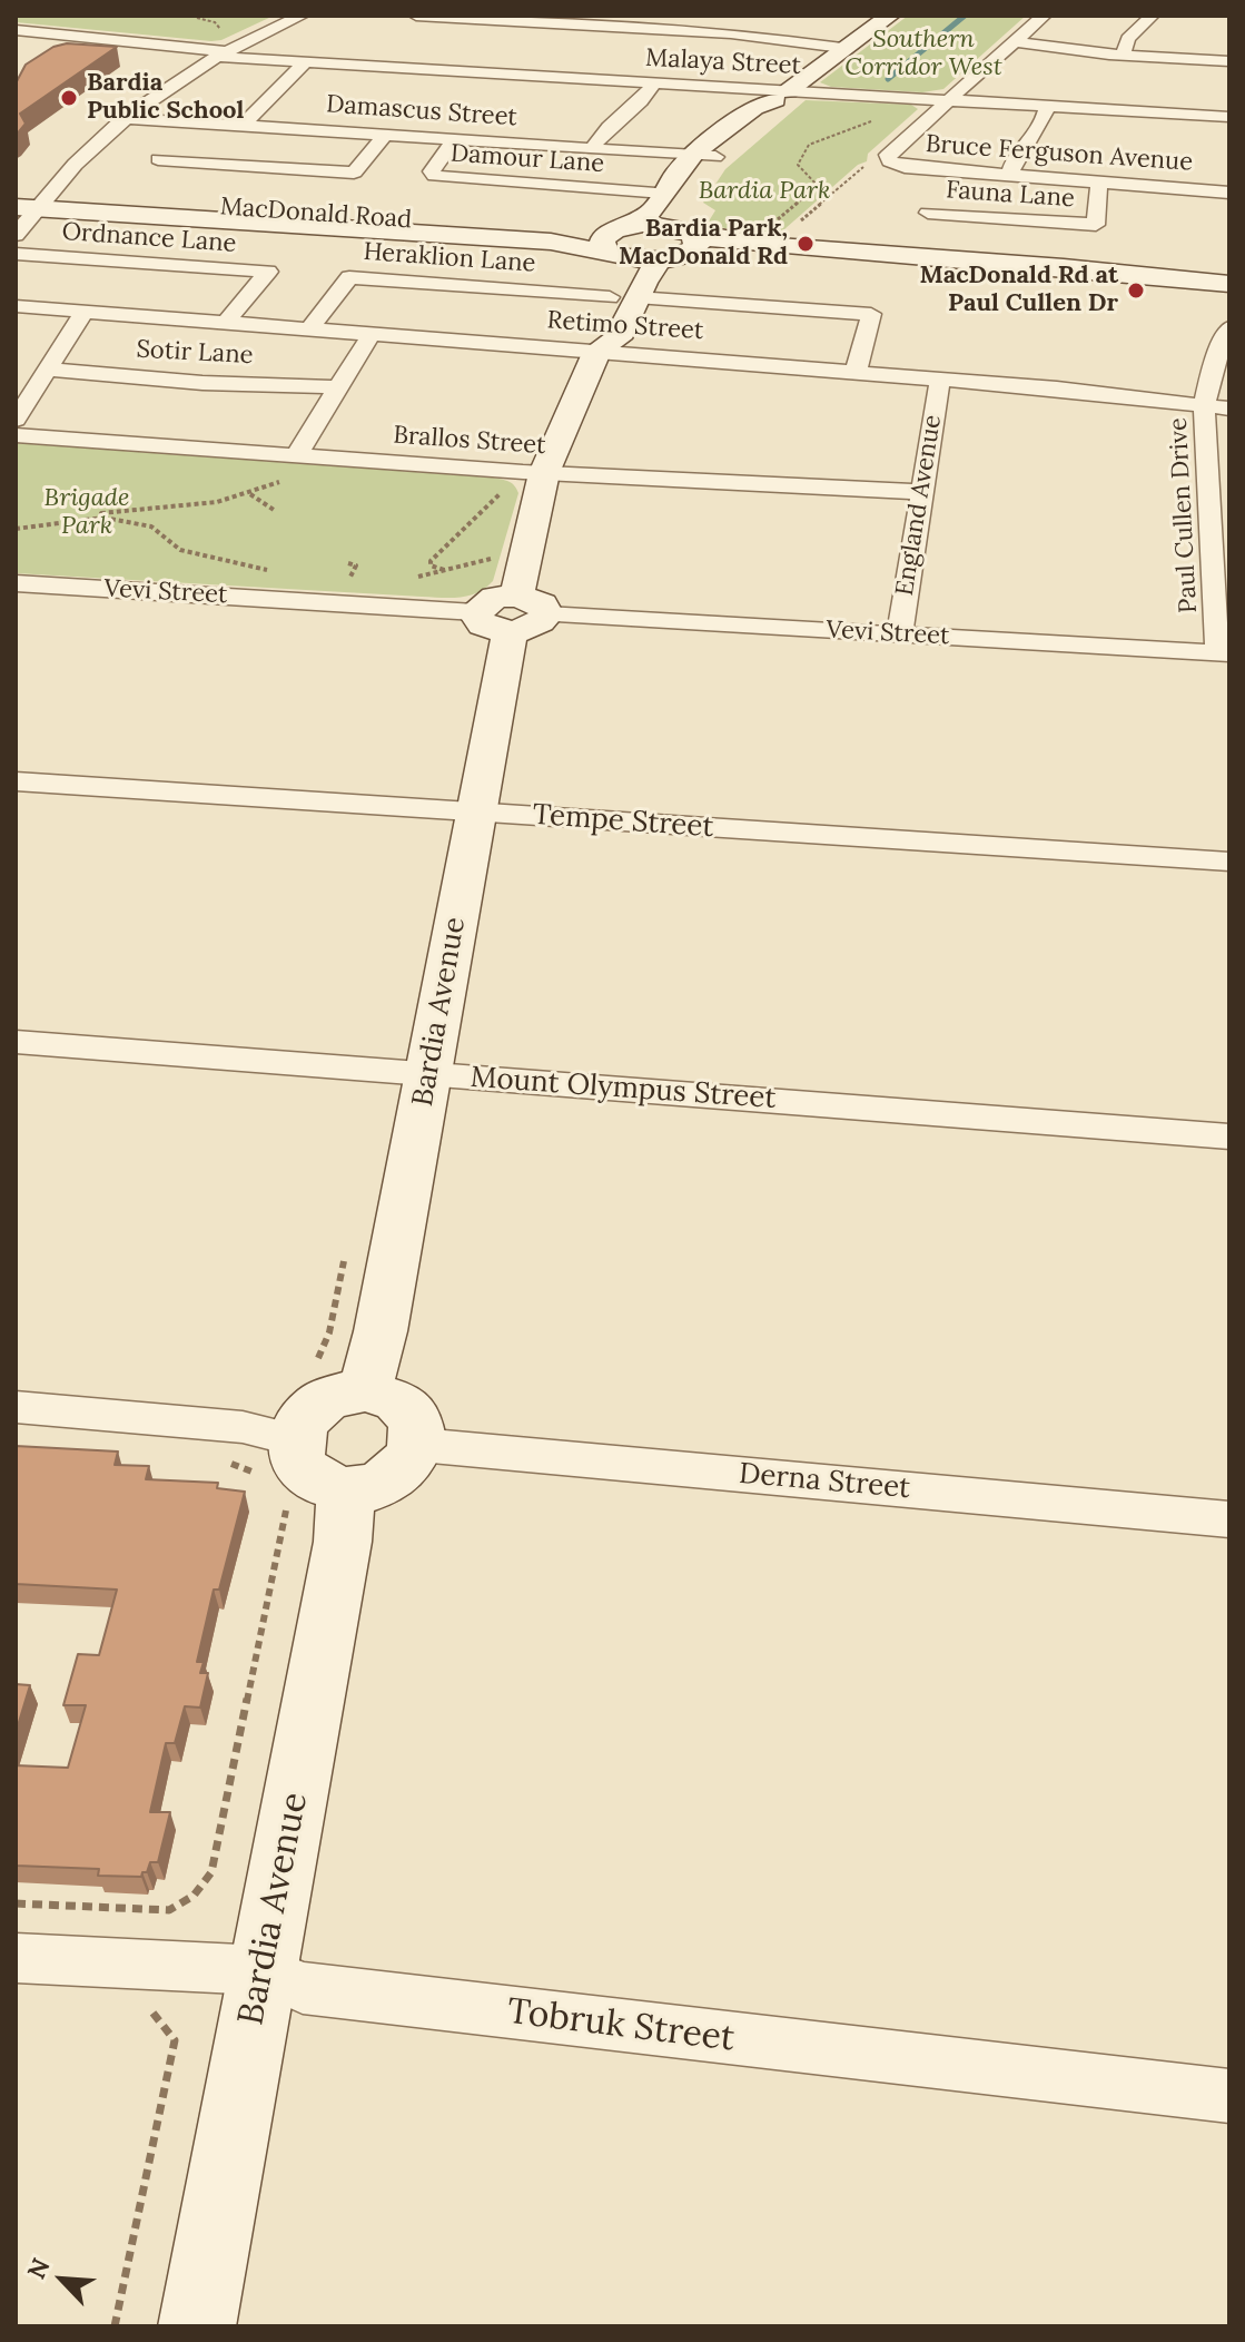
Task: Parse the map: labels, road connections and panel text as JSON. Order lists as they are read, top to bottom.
{
  "streets": {
    "street": [
      "Malaya Street",
      "Damascus Street",
      "Bruce Ferguson Avenue",
      "Damour Lane",
      "Fauna Lane",
      "MacDonald Road",
      "Ordnance Lane",
      "Heraklion Lane",
      "Retimo Street",
      "Sotir Lane",
      "Brallos Street",
      "England Avenue",
      "Paul Cullen Drive",
      "Vevi Street",
      "Tempe Street",
      "Bardia Avenue",
      "Mount Olympus Street",
      "Derna Street",
      "Tobruk Street"
    ]
  },
  "crossings": [
    ["Malaya Street", "Bruce Ferguson Avenue"],
    ["Malaya Street", "Bardia Avenue"],
    ["Damascus Street", "Damour Lane"],
    ["Damascus Street", "Bardia Avenue"],
    ["Bruce Ferguson Avenue", "Fauna Lane"],
    ["Damour Lane", "Bardia Avenue"],
    ["MacDonald Road", "Bardia Avenue"],
    ["Ordnance Lane", "Retimo Street"],
    ["Heraklion Lane", "Retimo Street"],
    ["Heraklion Lane", "Bardia Avenue"],
    ["Retimo Street", "England Avenue"],
    ["Retimo Street", "Paul Cullen Drive"],
    ["Retimo Street", "Bardia Avenue"],
    ["Brallos Street", "England Avenue"],
    ["Brallos Street", "Bardia Avenue"],
    ["England Avenue", "Vevi Street"],
    ["Paul Cullen Drive", "Vevi Street"],
    ["Vevi Street", "Bardia Avenue"],
    ["Tempe Street", "Bardia Avenue"],
    ["Bardia Avenue", "Mount Olympus Street"],
    ["Bardia Avenue", "Tobruk Street"]
  ],
  "parks": ["Southern Corridor West", "Bardia Park", "Brigade Park"],
  "places": ["Bardia Public School", "Bardia Park, MacDonald Rd", "MacDonald Rd at Paul Cullen Dr"],
  "north": "top left"
}
